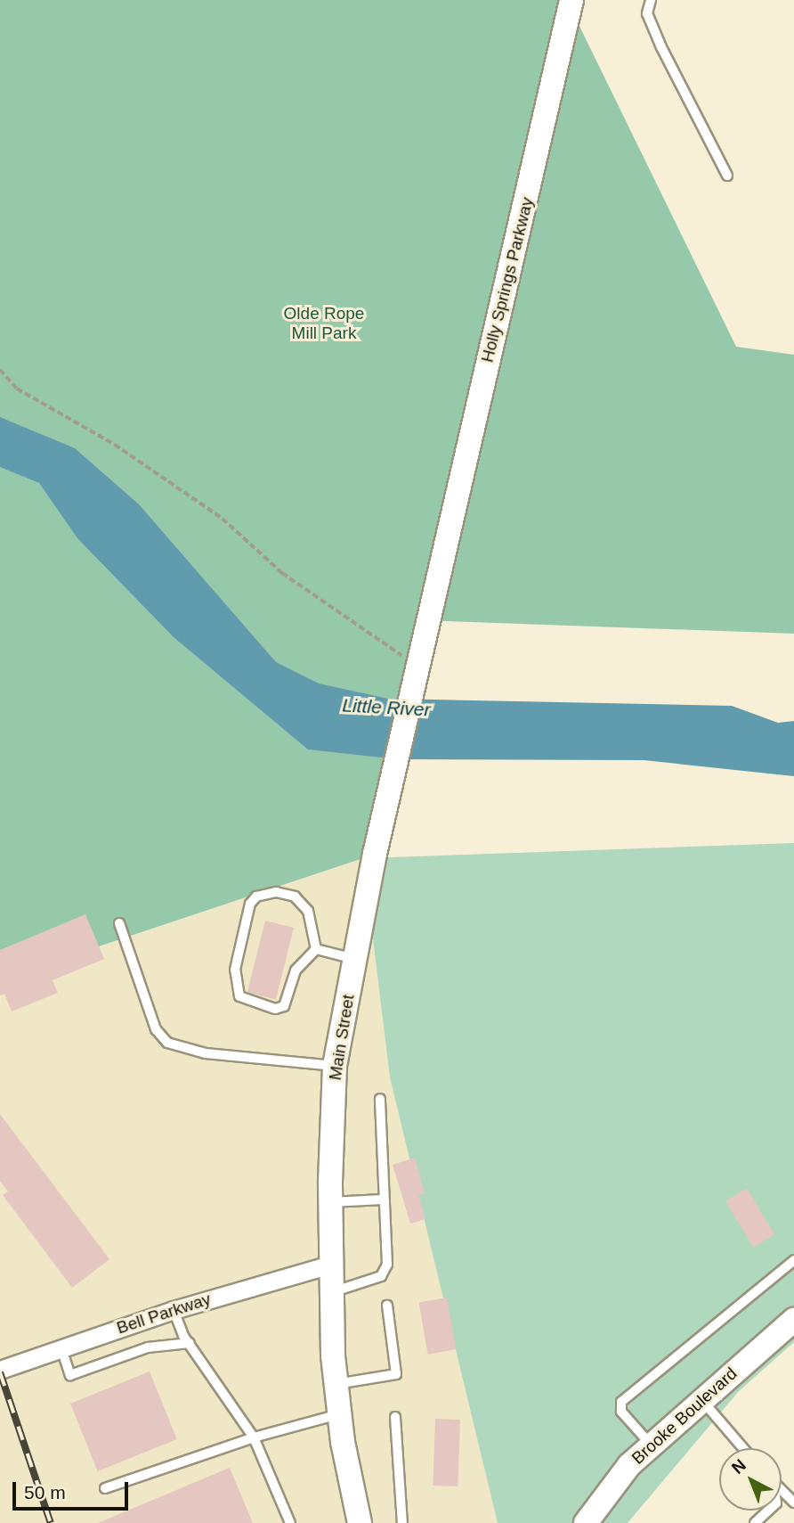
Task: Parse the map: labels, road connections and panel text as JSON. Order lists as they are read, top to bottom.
{
  "streets": {
    "main road": ["Holly Springs Parkway", "Main Street", "Brooke Boulevard"],
    "street": ["Bell Parkway"]
  },
  "crossings": [
    ["Holly Springs Parkway", "Main Street"],
    ["Main Street", "Bell Parkway"]
  ],
  "water": ["Little River"],
  "parks": ["Olde Rope Mill Park"],
  "scale_bar": "50 m",
  "north": "top left"
}
